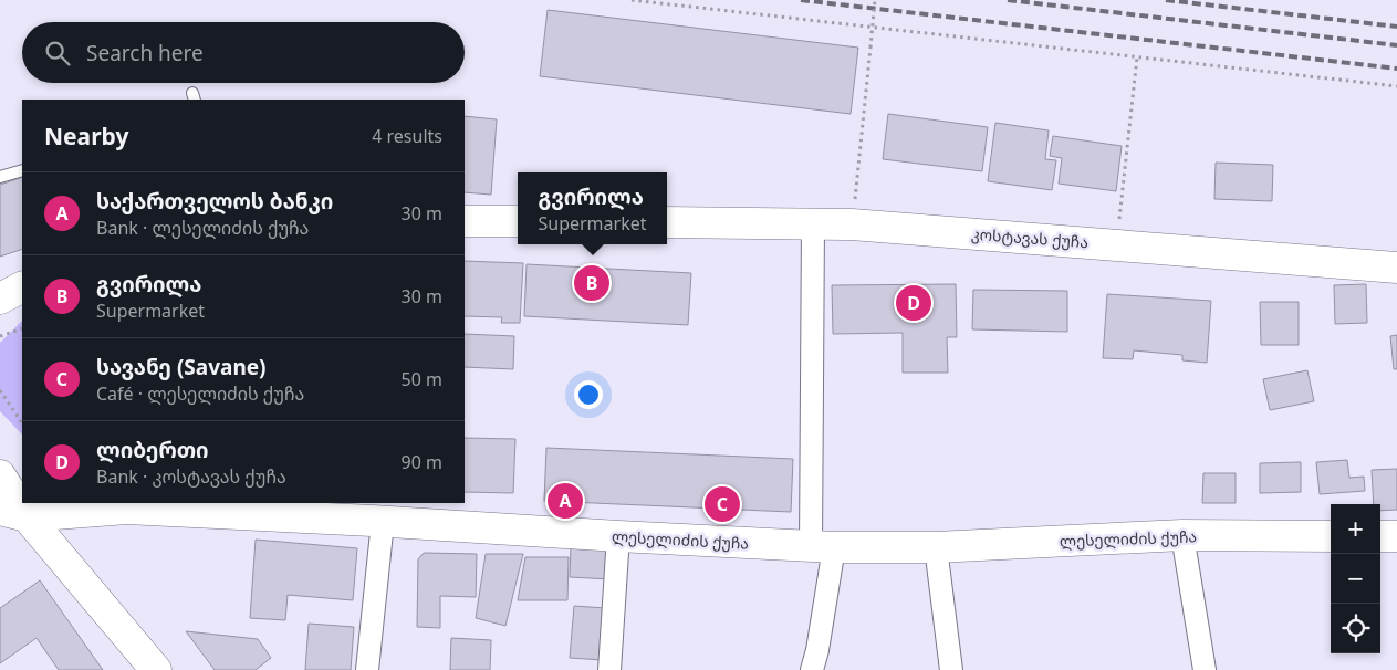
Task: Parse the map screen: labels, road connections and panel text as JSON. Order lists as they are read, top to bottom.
{
  "streets": {
    "street": ["კოსტავას ქუჩა", "ლესელიძის ქუჩა"]
  },
  "page": {
    "search": "Search here",
    "heading": ["Nearby", "4 results"],
    "list": [
      {
        "mark": "A",
        "name": "საქართველოს ბანკი",
        "note": "Bank · ლესელიძის ქუჩა",
        "value": "30 m"
      },
      {
        "mark": "B",
        "name": "გვირილა",
        "note": "Supermarket",
        "value": "30 m"
      },
      {
        "mark": "C",
        "name": "სავანე (Savane)",
        "note": "Café · ლესელიძის ქუჩა",
        "value": "50 m"
      },
      {
        "mark": "D",
        "name": "ლიბერთი",
        "note": "Bank · კოსტავას ქუჩა",
        "value": "90 m"
      }
    ],
    "popup": ["გვირილა", "Supermarket"],
    "pins": [
      "B",
      "D",
      "A",
      "C"
    ],
    "map_buttons": ["+", "−"]
  }
}
